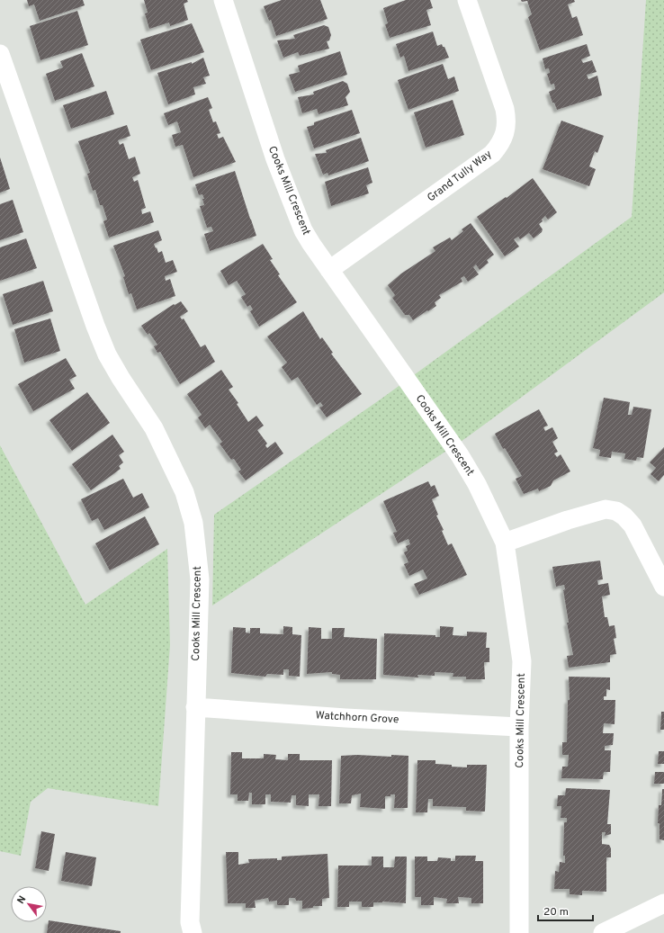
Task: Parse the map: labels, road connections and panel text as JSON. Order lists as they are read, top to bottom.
{
  "streets": {
    "street": ["Grand Tully Way", "Cooks Mill Crescent", "Watchhorn Grove"]
  },
  "crossings": [
    ["Grand Tully Way", "Cooks Mill Crescent"],
    ["Cooks Mill Crescent", "Watchhorn Grove"]
  ],
  "scale_bar": "20 m",
  "north": "top left"
}
